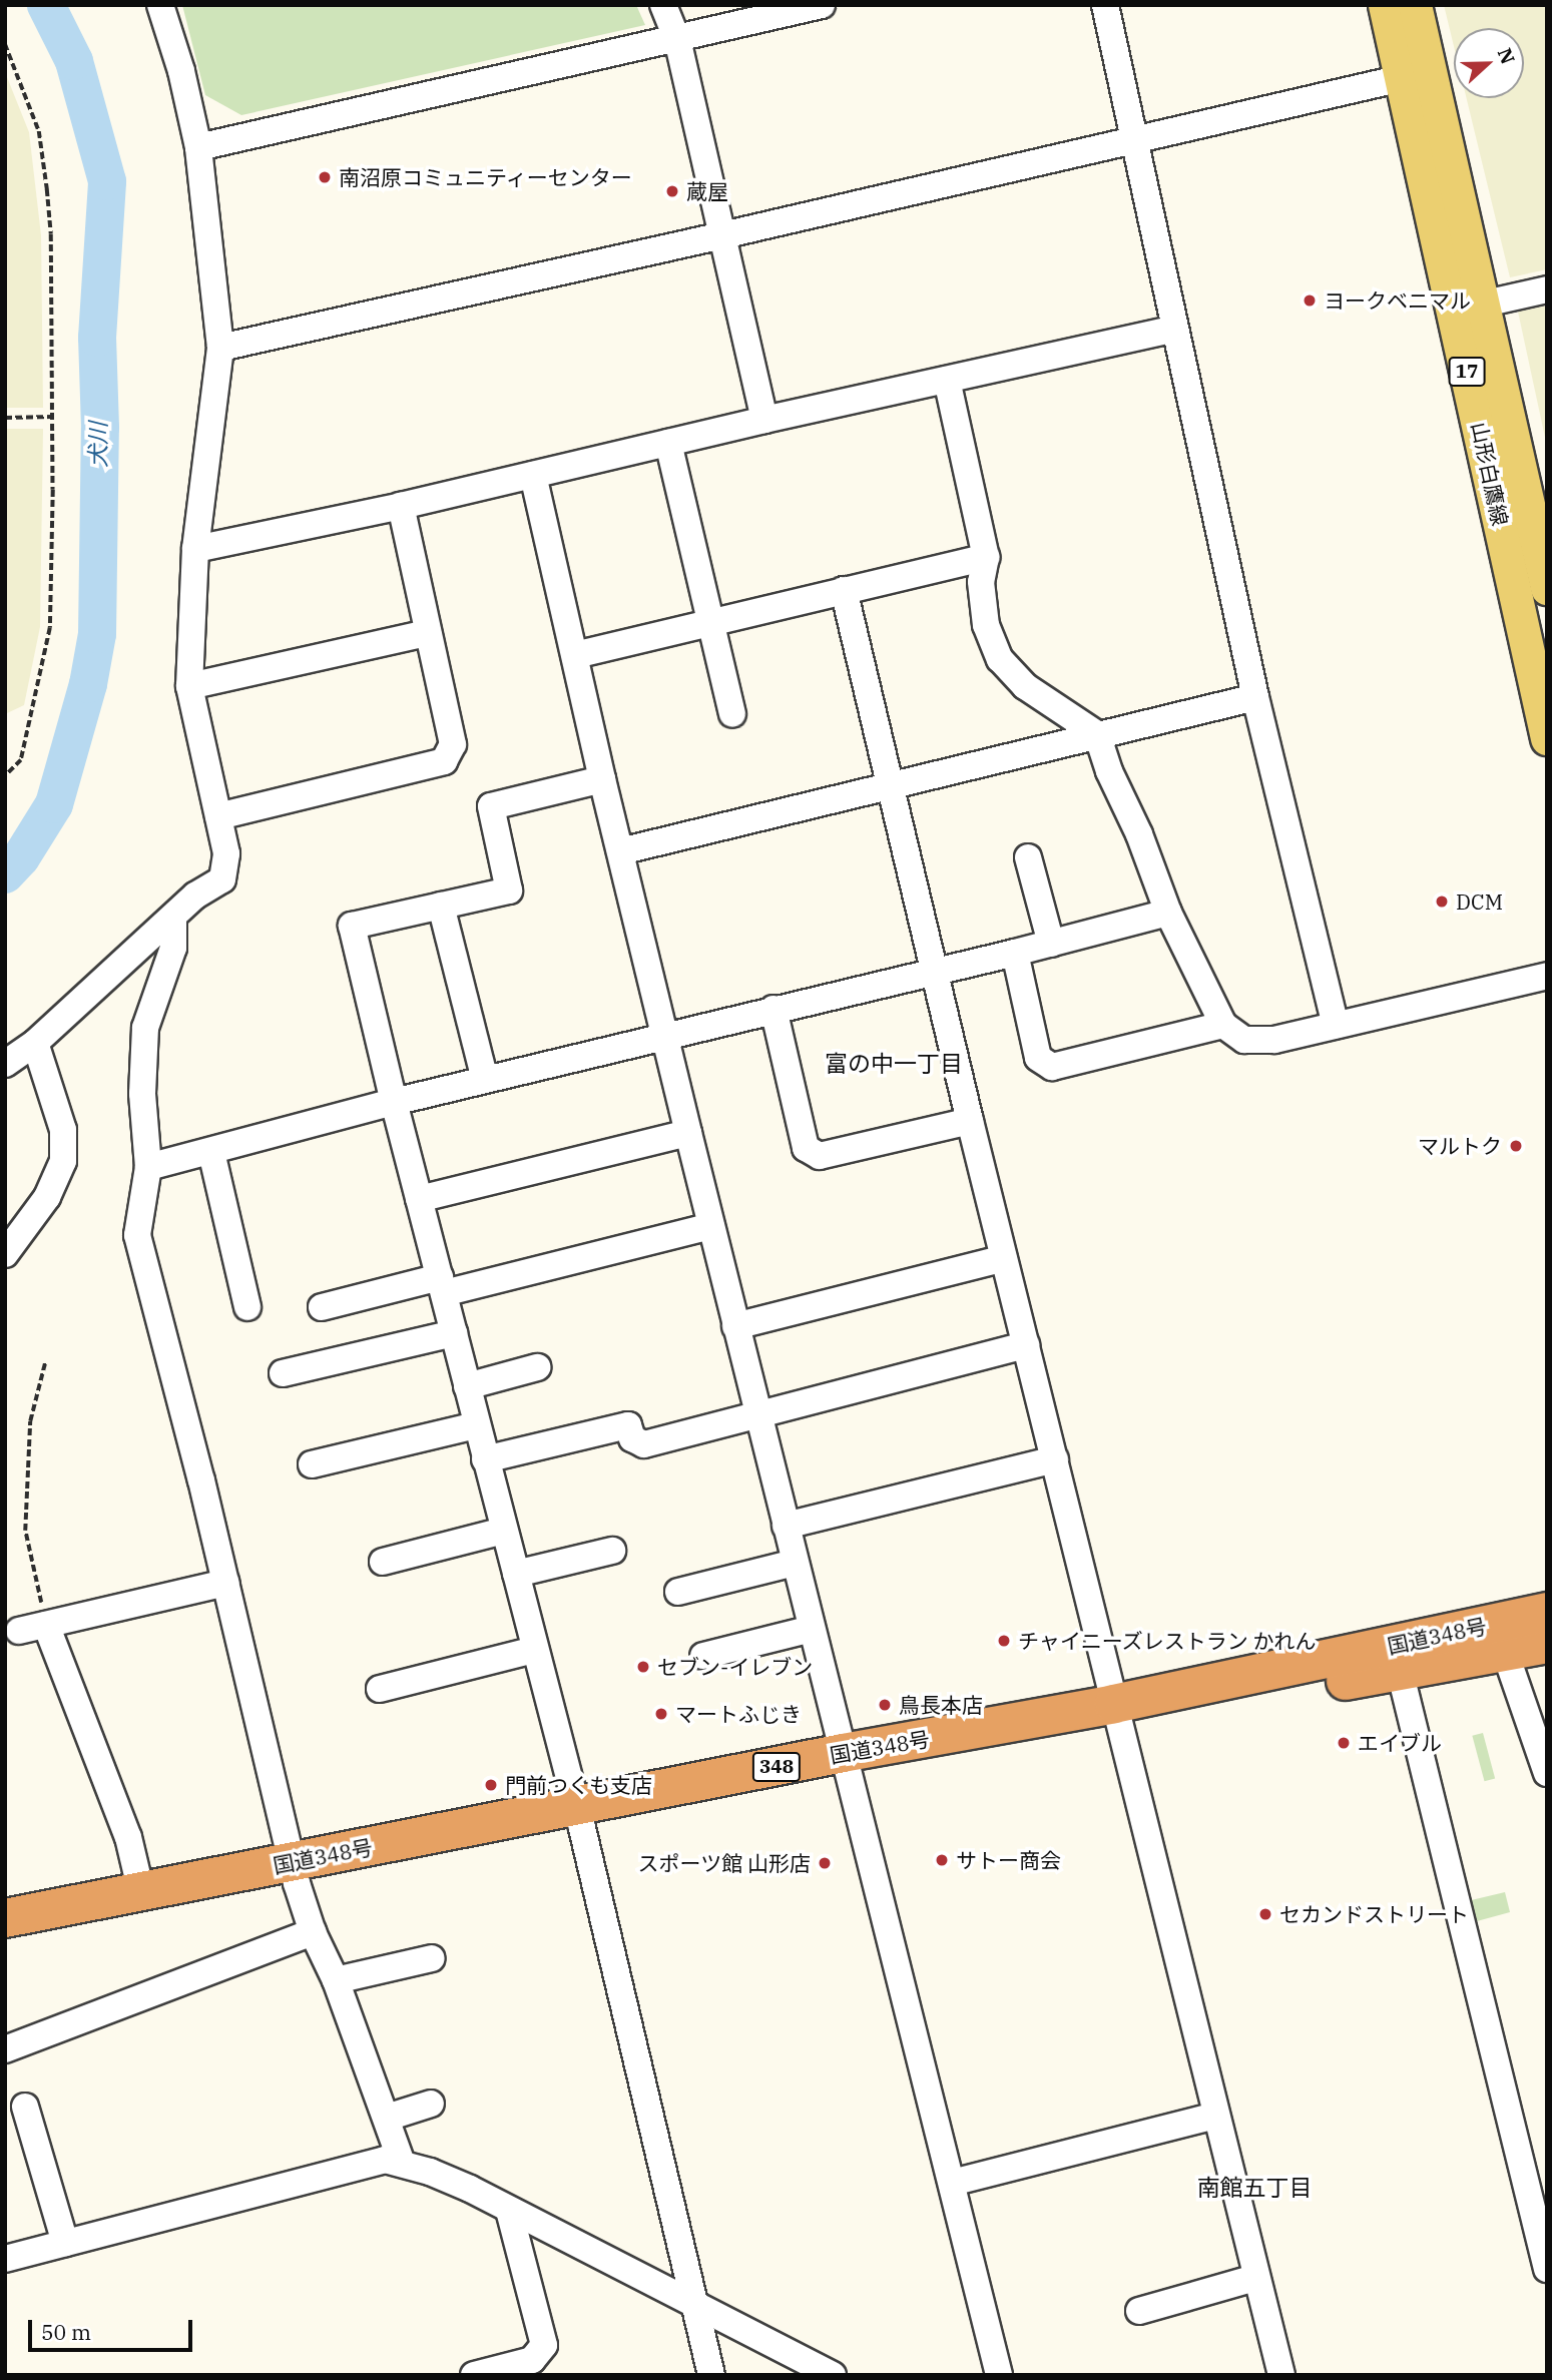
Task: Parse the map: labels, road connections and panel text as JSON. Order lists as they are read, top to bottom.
{
  "streets": {
    "highway": ["国道348号", "348"],
    "main road": ["17", "山形白鷹線"]
  },
  "districts": ["富の中一丁目", "南館五丁目"],
  "water": ["犬川"],
  "places": [
    "南沼原コミュニティーセンター",
    "蔵屋",
    "ヨークベニマル",
    "DCM",
    "マルトク",
    "チャイニーズレストラン かれん",
    "セブン-イレブン",
    "鳥長本店",
    "マートふじき",
    "エイブル",
    "門前つくも支店",
    "サトー商会",
    "スポーツ館 山形店",
    "セカンドストリート"
  ],
  "scale_bar": "50 m",
  "north": "right"
}
